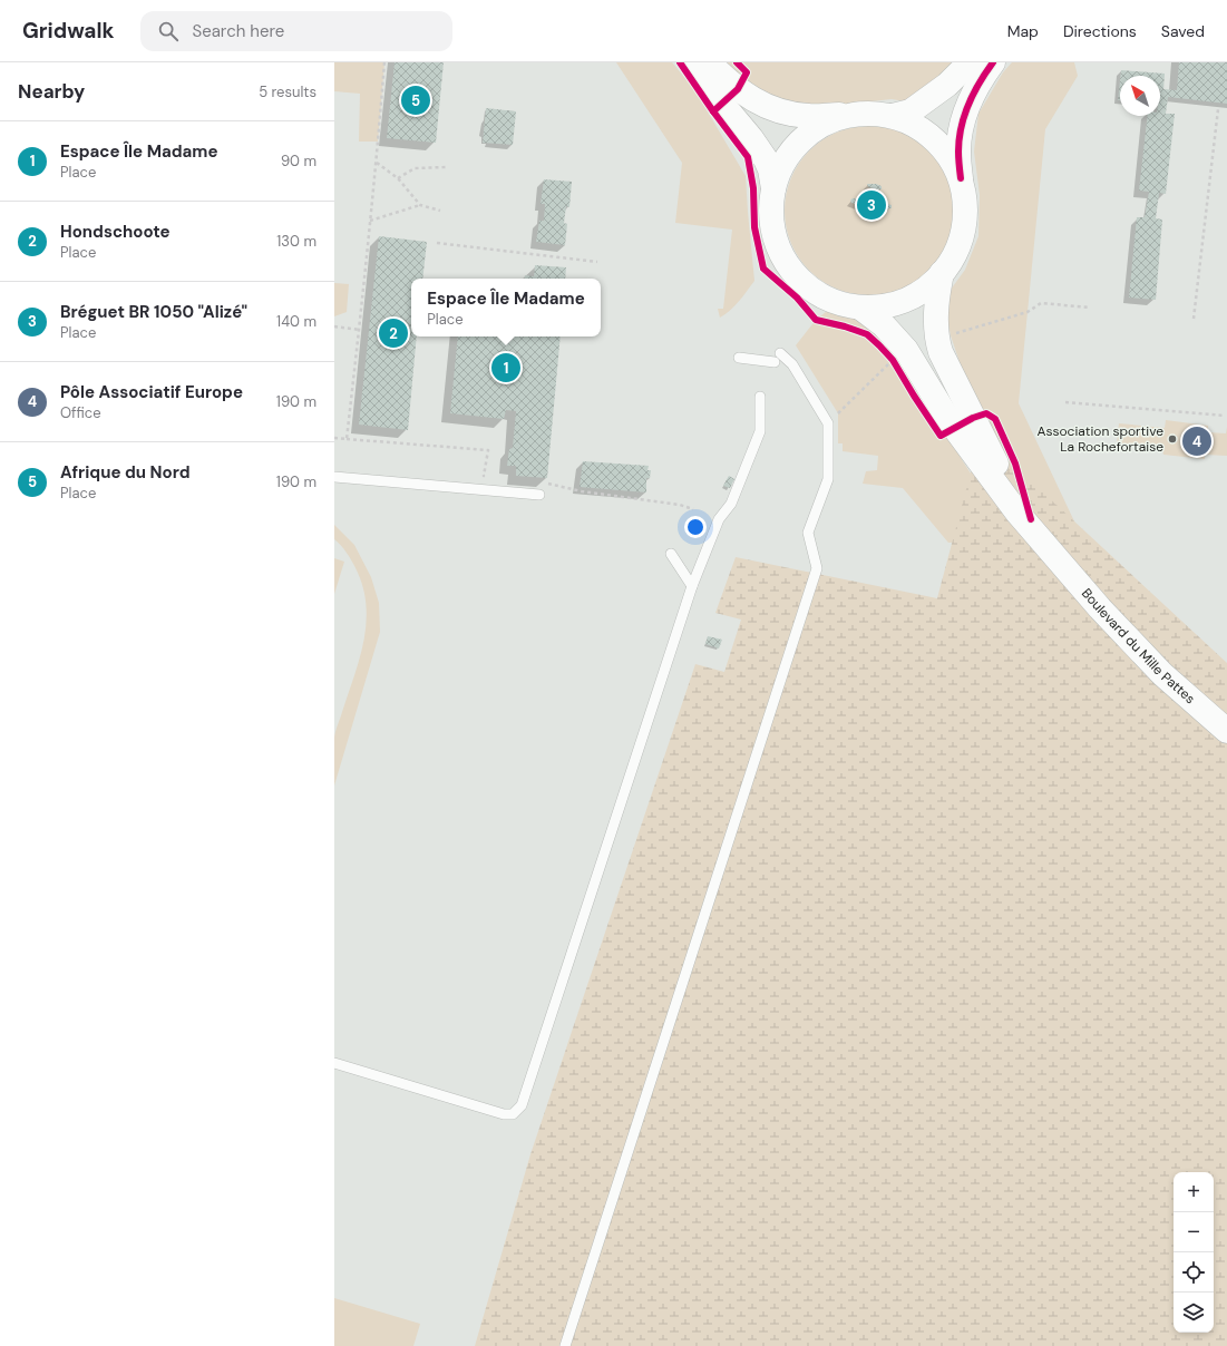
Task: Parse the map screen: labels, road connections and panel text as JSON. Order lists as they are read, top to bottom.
{
  "streets": {
    "main road": ["Boulevard du Mille Pattes"]
  },
  "places": ["Association sportive La Rochefortaise"],
  "north": "top left",
  "page": {
    "header": "Gridwalk",
    "search": "Search here",
    "nav": ["Map", "Directions", "Saved"],
    "heading": ["Nearby", "5 results"],
    "pins": [
      "5",
      "3",
      "2",
      "1",
      "4"
    ],
    "list": [
      {
        "mark": "1",
        "name": "Espace Île Madame",
        "note": "Place",
        "value": "90 m"
      },
      {
        "mark": "2",
        "name": "Hondschoote",
        "note": "Place",
        "value": "130 m"
      },
      {
        "mark": "3",
        "name": "Bréguet BR 1050 \"Alizé\"",
        "note": "Place",
        "value": "140 m"
      },
      {
        "mark": "4",
        "name": "Pôle Associatif Europe",
        "note": "Office",
        "value": "190 m"
      },
      {
        "mark": "5",
        "name": "Afrique du Nord",
        "note": "Place",
        "value": "190 m"
      }
    ],
    "popup": ["Espace Île Madame", "Place"],
    "map_buttons": ["+", "−"]
  }
}
